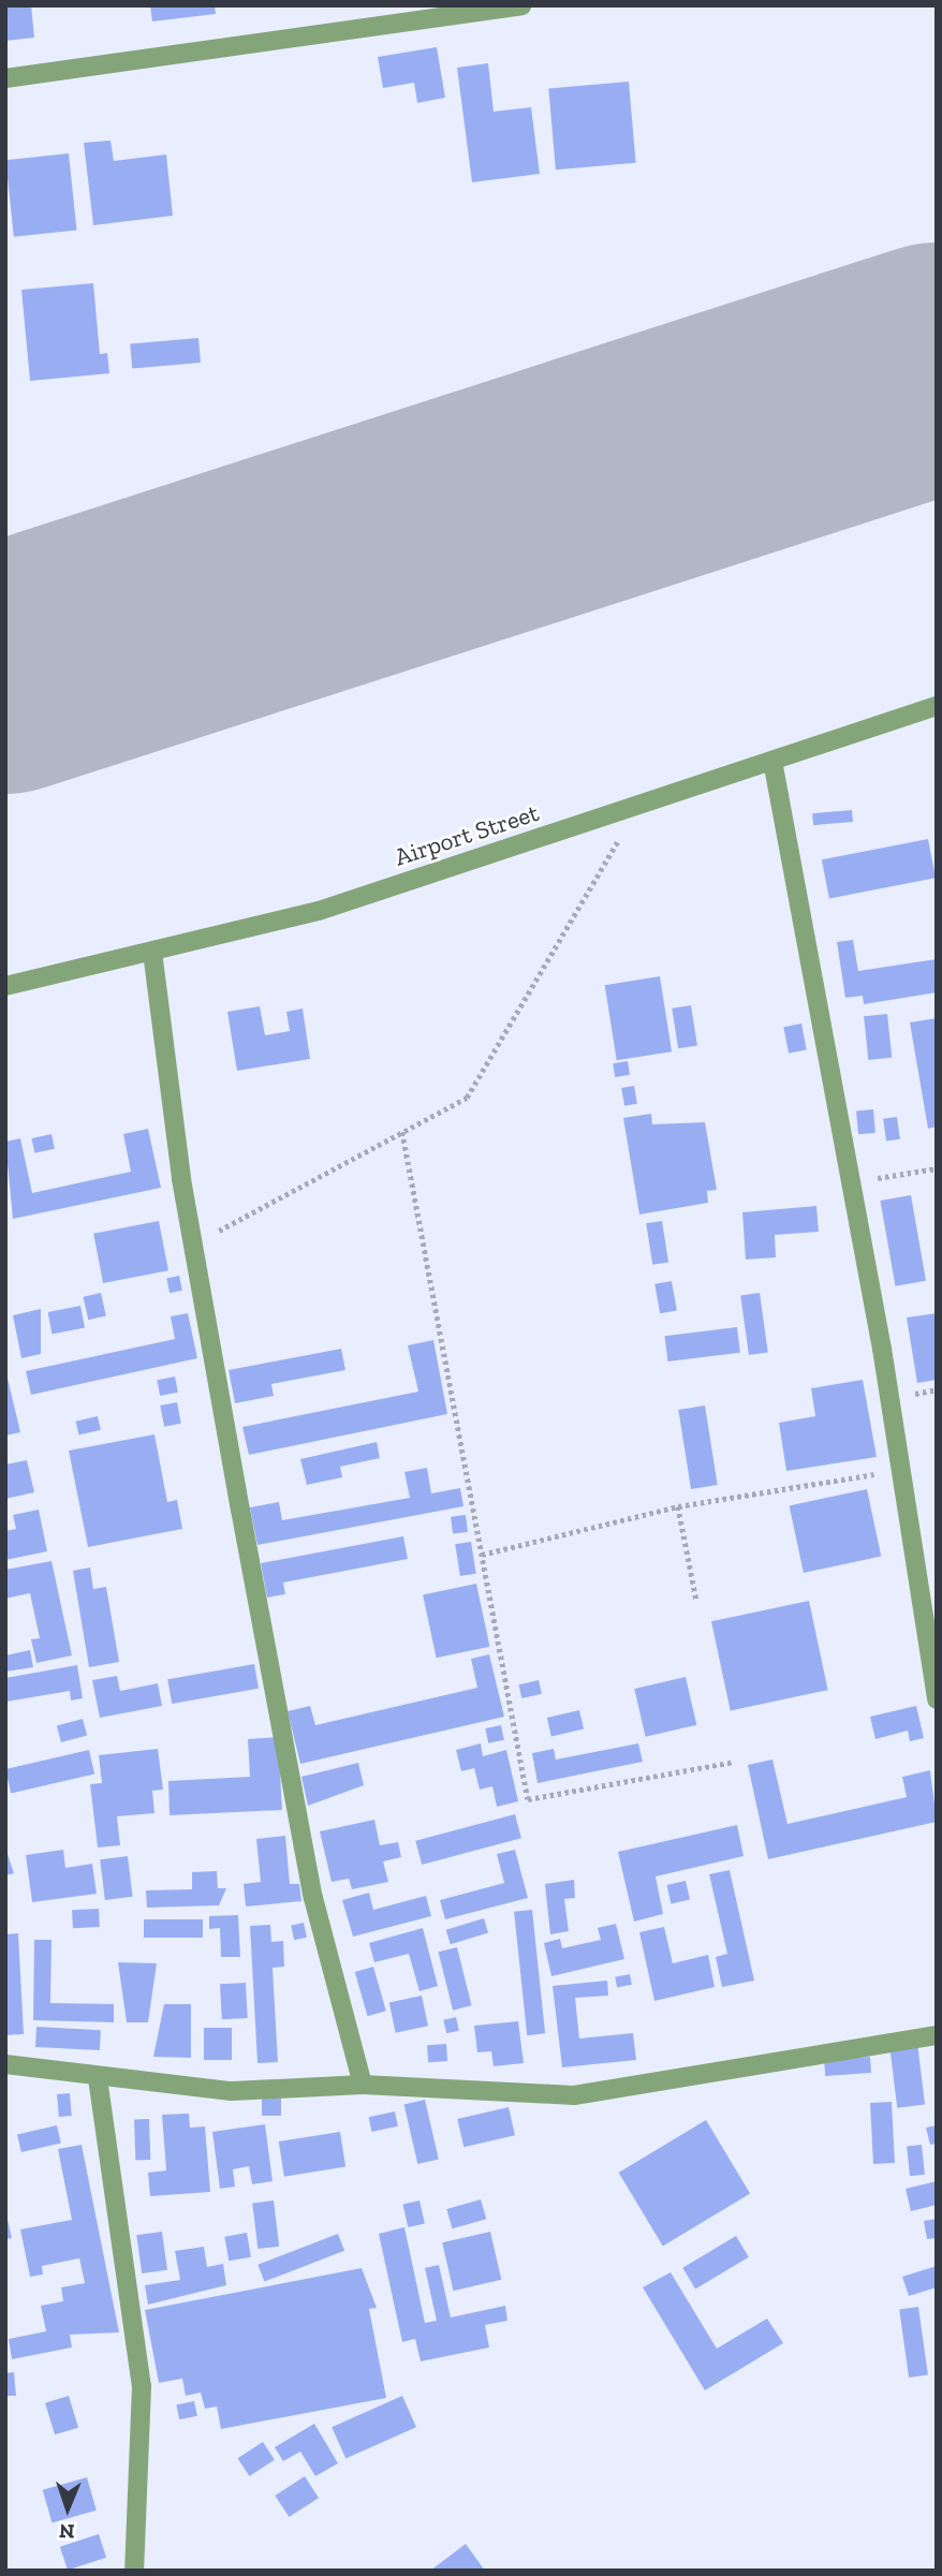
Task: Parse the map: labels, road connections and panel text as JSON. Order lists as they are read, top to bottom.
{
  "streets": {
    "street": ["Airport Street"]
  },
  "north": "bottom"
}
